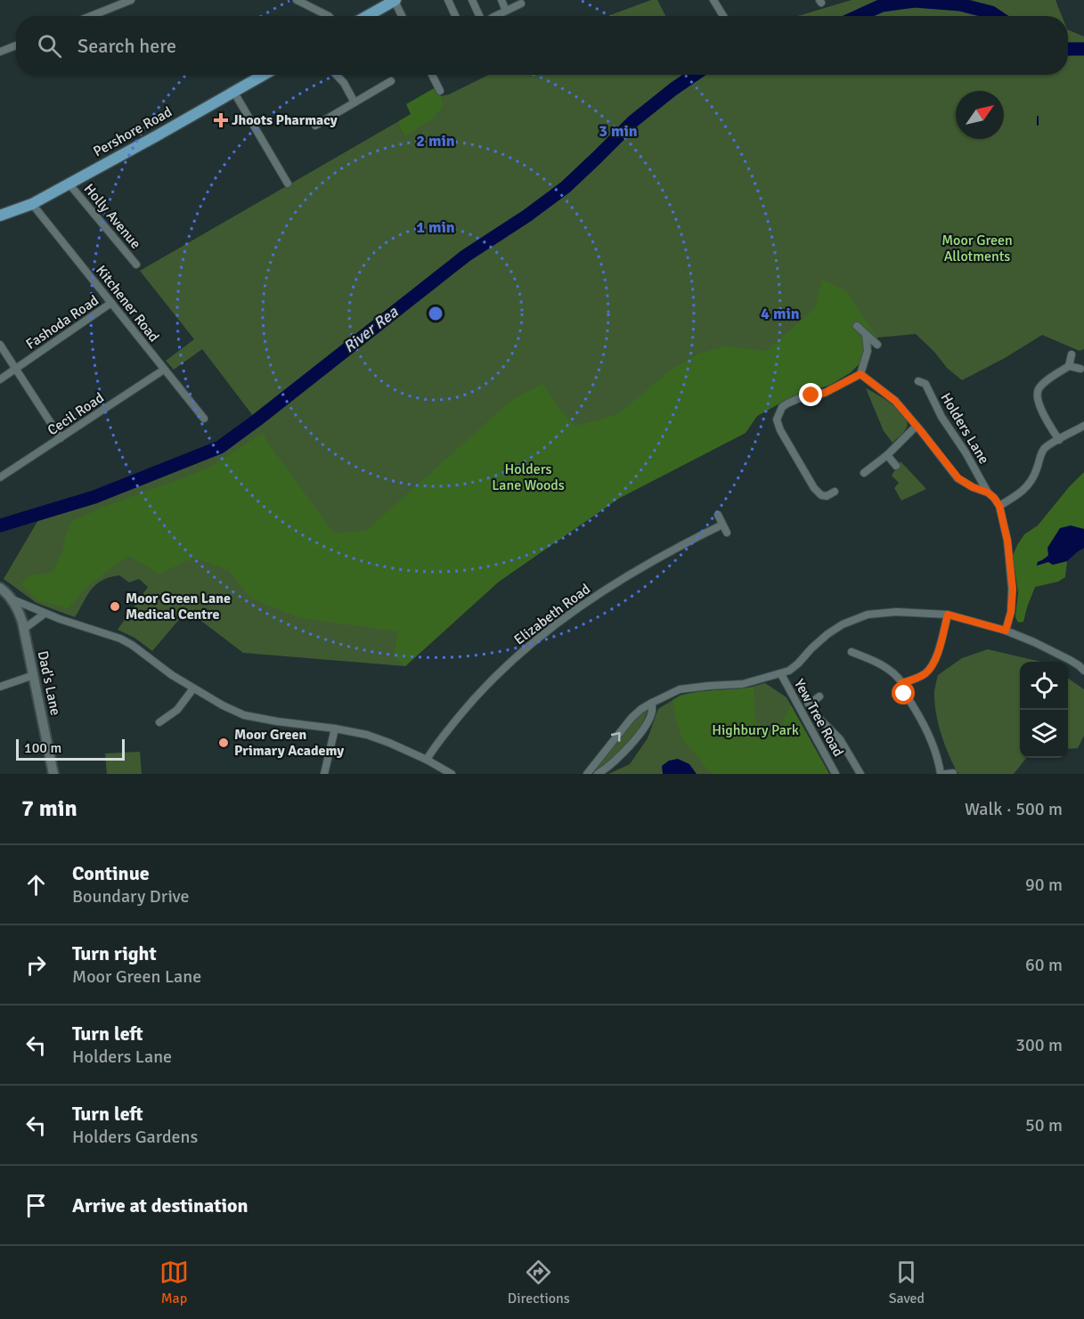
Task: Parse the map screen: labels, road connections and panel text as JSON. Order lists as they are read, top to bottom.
{
  "streets": {
    "main road": ["Pershore Road"],
    "street": [
      "Holly Avenue",
      "Kitchener Road",
      "Fashoda Road",
      "Cecil Road",
      "Holders Lane",
      "Elizabeth Road",
      "Dad's Lane",
      "Yew Tree Road"
    ]
  },
  "crossings": [
    ["Pershore Road", "Holly Avenue"],
    ["Pershore Road", "Kitchener Road"],
    ["Kitchener Road", "Fashoda Road"],
    ["Kitchener Road", "Cecil Road"]
  ],
  "water": ["River Rea"],
  "parks": ["Moor Green Allotments", "Holders Lane Woods", "Highbury Park"],
  "places": {
    "health": ["Jhoots Pharmacy"],
    "other": ["Moor Green Lane Medical Centre", "Moor Green Primary Academy"]
  },
  "scale_bar": "100 m",
  "north": "top right",
  "page": {
    "search": "Search here",
    "scale": "100 m",
    "heading": ["7 min", "Walk · 500 m"],
    "list": [
      ["Continue", "Boundary Drive", "90 m"],
      ["Turn right", "Moor Green Lane", "60 m"],
      ["Turn left", "Holders Lane", "300 m"],
      ["Turn left", "Holders Gardens", "50 m"],
      "Arrive at destination"
    ],
    "nav": ["Map", "Directions", "Saved"]
  },
  "rings": [
    "3 min",
    "2 min",
    "1 min",
    "4 min"
  ]
}
